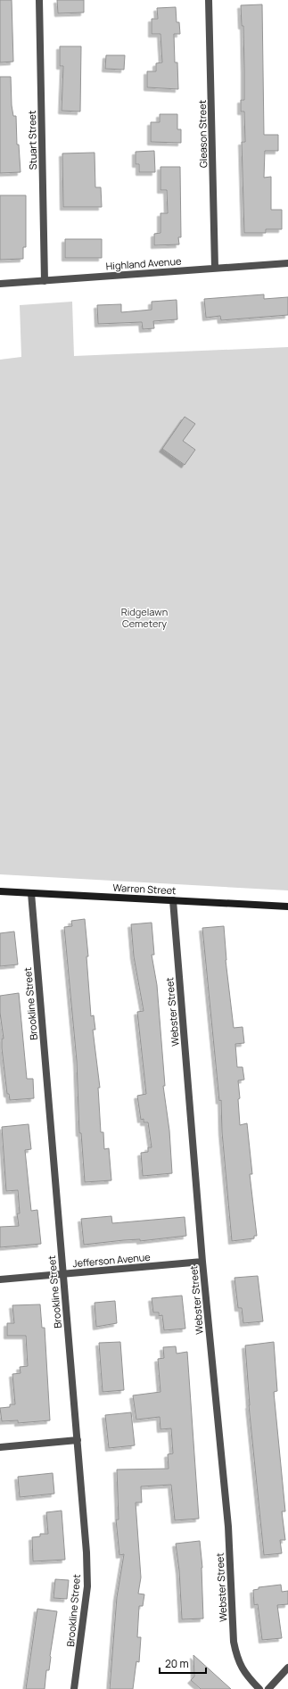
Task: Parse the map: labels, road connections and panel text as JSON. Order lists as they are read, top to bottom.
{
  "streets": {
    "street": [
      "Gleason Street",
      "Stuart Street",
      "Highland Avenue",
      "Warren Street",
      "Brookline Street",
      "Webster Street",
      "Jefferson Avenue"
    ]
  },
  "crossings": [
    ["Gleason Street", "Highland Avenue"],
    ["Stuart Street", "Highland Avenue"],
    ["Warren Street", "Brookline Street"],
    ["Warren Street", "Webster Street"],
    ["Brookline Street", "Jefferson Avenue"],
    ["Webster Street", "Jefferson Avenue"]
  ],
  "parks": ["Ridgelawn Cemetery"],
  "scale_bar": "20 m"
}
